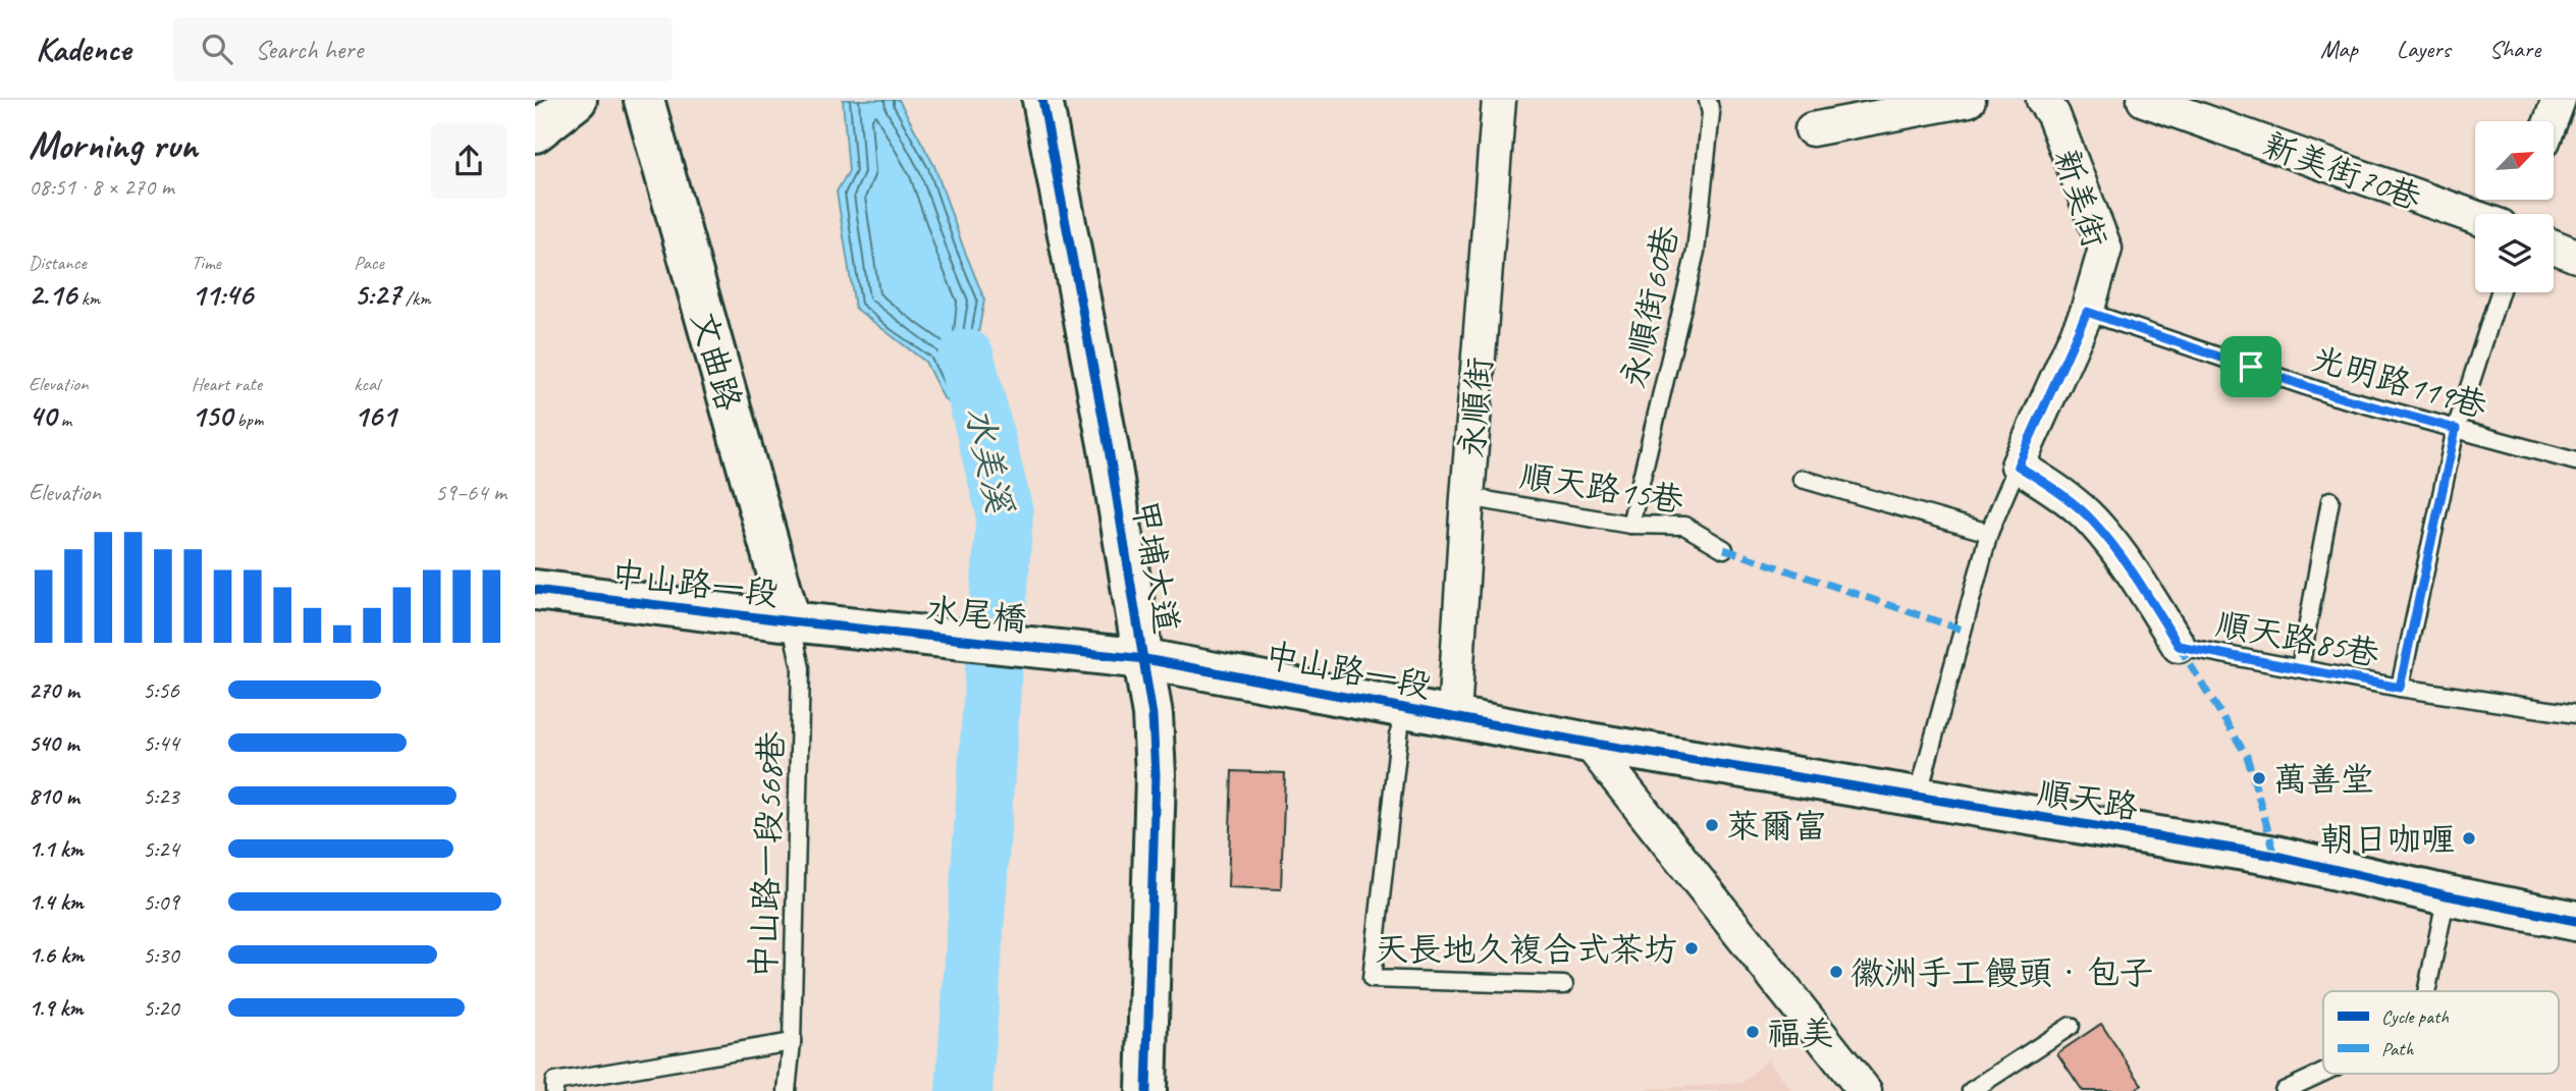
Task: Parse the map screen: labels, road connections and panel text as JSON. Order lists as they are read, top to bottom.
{
  "streets": {
    "street": [
      "新美街70巷",
      "新美街",
      "文曲路",
      "永順街",
      "甲埔大道",
      "中山路一段",
      "水尾橋",
      "順天路"
    ],
    "lane": [
      "永順街60巷",
      "光明路119巷",
      "順天路15巷",
      "順天路85巷",
      "中山路一段568巷"
    ]
  },
  "crossings": [
    ["新美街", "光明路119巷"],
    ["永順街60巷", "順天路15巷"],
    ["文曲路", "中山路一段"],
    ["文曲路", "中山路一段568巷"],
    ["永順街", "順天路15巷"],
    ["永順街", "中山路一段"],
    ["甲埔大道", "中山路一段"],
    ["中山路一段", "水尾橋"],
    ["中山路一段", "順天路"],
    ["中山路一段", "中山路一段568巷"]
  ],
  "water": ["水美溪"],
  "places": [
    "萬善堂",
    "萊爾富",
    "朝日咖喱",
    "天長地久複合式茶坊",
    "徽洲手工饅頭‧包子",
    "福美"
  ],
  "legend": ["Cycle path", "Path"],
  "north": "top right",
  "page": {
    "header": "Kadence",
    "search": "Search here",
    "nav": ["Map", "Layers", "Share"],
    "heading": ["Morning run", "08:51 · 8 × 270 m"],
    "stats": [
      ["Distance", "2.16 km"],
      ["Time", "11:46"],
      ["Pace", "5:27 /km"],
      ["Elevation", "40 m"],
      ["Heart rate", "150 bpm"],
      ["kcal", "161"]
    ],
    "chart": ["Elevation", "59–64 m"],
    "list": [
      {
        "name": "270 m",
        "note": "5:56"
      },
      {
        "name": "540 m",
        "note": "5:44"
      },
      {
        "name": "810 m",
        "note": "5:23"
      },
      {
        "name": "1.1 km",
        "note": "5:24"
      },
      {
        "name": "1.4 km",
        "note": "5:09"
      },
      {
        "name": "1.6 km",
        "note": "5:30"
      },
      {
        "name": "1.9 km",
        "note": "5:20"
      }
    ]
  }
}
